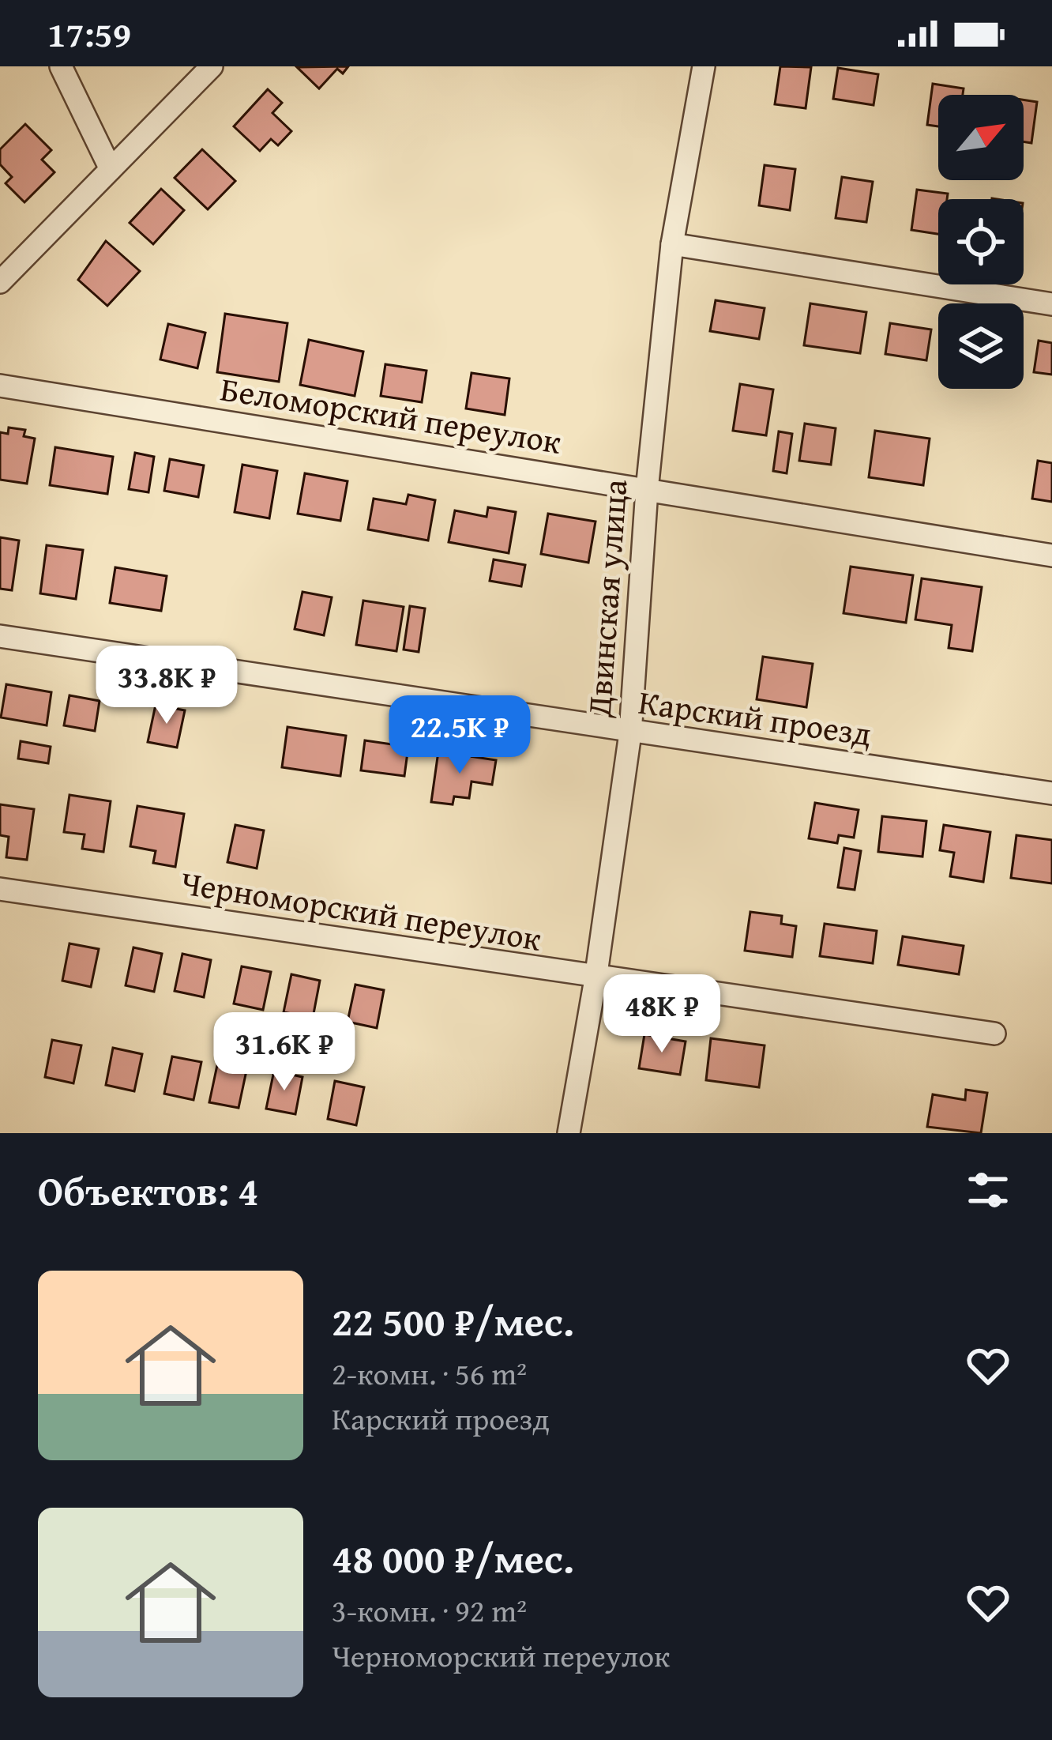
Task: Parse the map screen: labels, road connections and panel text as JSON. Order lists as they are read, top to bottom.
{
  "streets": {
    "street": [
      "Беломорский переулок",
      "Двинская улица",
      "Карский проезд",
      "Черноморский переулок"
    ]
  },
  "crossings": [
    ["Беломорский переулок", "Двинская улица"],
    ["Двинская улица", "Карский проезд"],
    ["Двинская улица", "Черноморский переулок"]
  ],
  "north": "top right",
  "page": {
    "status": "17:59",
    "price": [
      "33.8K ₽",
      "22.5K ₽",
      "48K ₽",
      "31.6K ₽"
    ],
    "heading": "Объектов: 4",
    "list": [
      {
        "name": "22 500 ₽/мес.",
        "note": "2-комн. · 56 m² · Карский проезд"
      },
      {
        "name": "48 000 ₽/мес.",
        "note": "3-комн. · 92 m² · Черноморский переулок"
      }
    ]
  }
}
